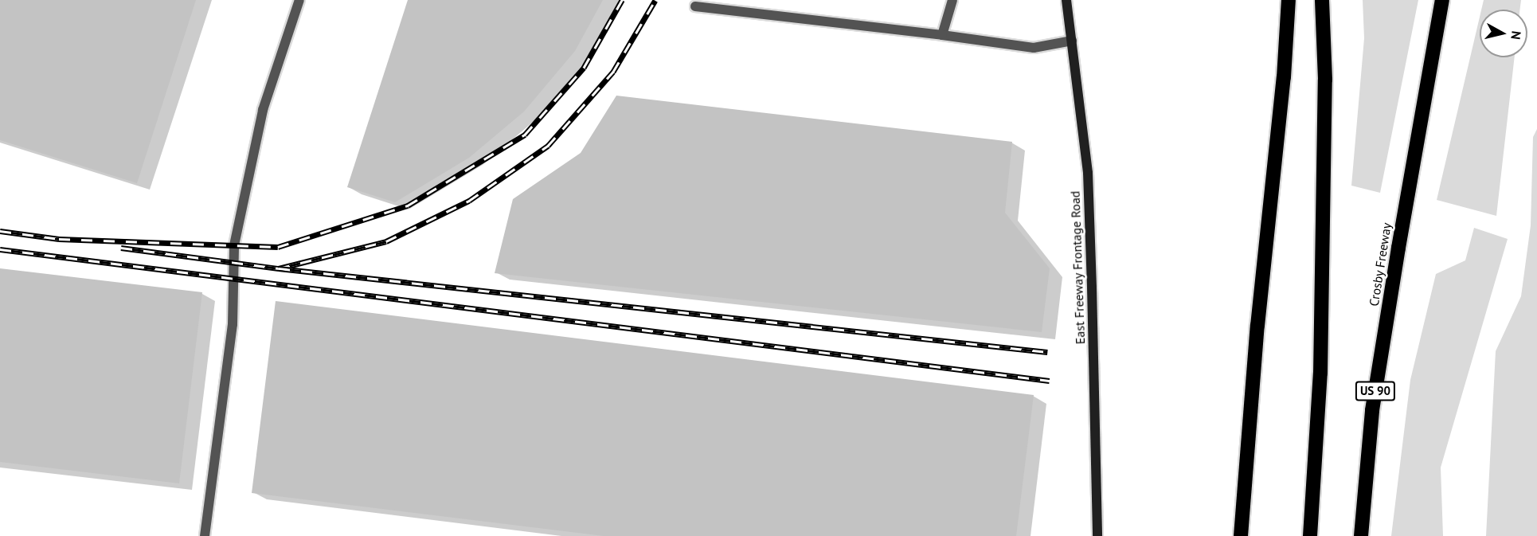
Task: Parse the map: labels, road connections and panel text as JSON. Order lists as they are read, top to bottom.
{
  "streets": {
    "highway": ["Crosby Freeway", "US 90"],
    "main road": ["East Freeway Frontage Road"]
  },
  "north": "right"
}
